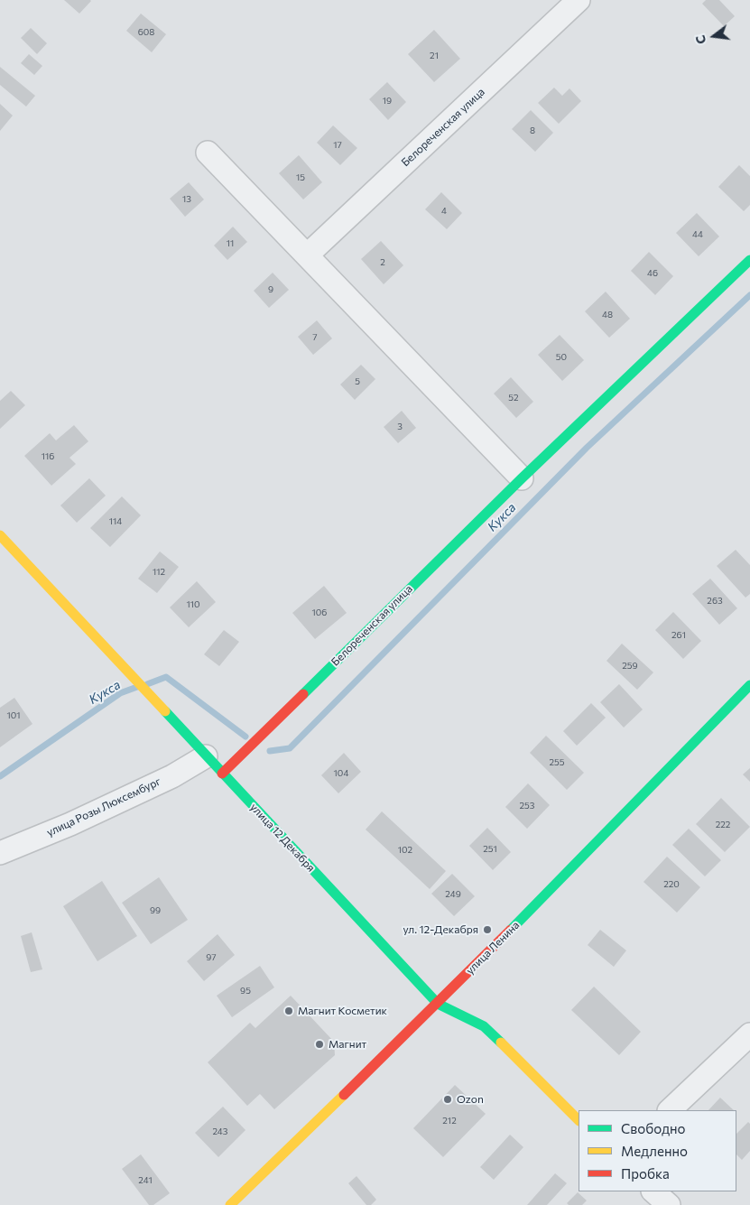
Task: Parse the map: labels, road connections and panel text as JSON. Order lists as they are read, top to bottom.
{
  "streets": {
    "street": [
      "Белореченская улица",
      "улица Розы Люксембург",
      "улица 12 Декабря",
      "улица Ленина"
    ]
  },
  "crossings": [
    ["Белореченская улица", "улица 12 Декабря"],
    ["улица Розы Люксембург", "улица 12 Декабря"],
    ["улица 12 Декабря", "улица Ленина"]
  ],
  "water": ["Кукса"],
  "places": [
    "ул. 12-Декабря",
    "Магнит Косметик",
    "Магнит",
    "Ozon"
  ],
  "house_numbers": [
    "608",
    "21",
    "19",
    "8",
    "17",
    "15",
    "13",
    "4",
    "44",
    "11",
    "2",
    "46",
    "9",
    "48",
    "7",
    "50",
    "5",
    "52",
    "3",
    "116",
    "114",
    "112",
    "263",
    "110",
    "106",
    "261",
    "259",
    "101",
    "255",
    "104",
    "253",
    "222",
    "251",
    "102",
    "220",
    "249",
    "99",
    "97",
    "95",
    "212",
    "243",
    "241"
  ],
  "legend": ["Свободно", "Медленно", "Пробка"],
  "north": "left"
}
